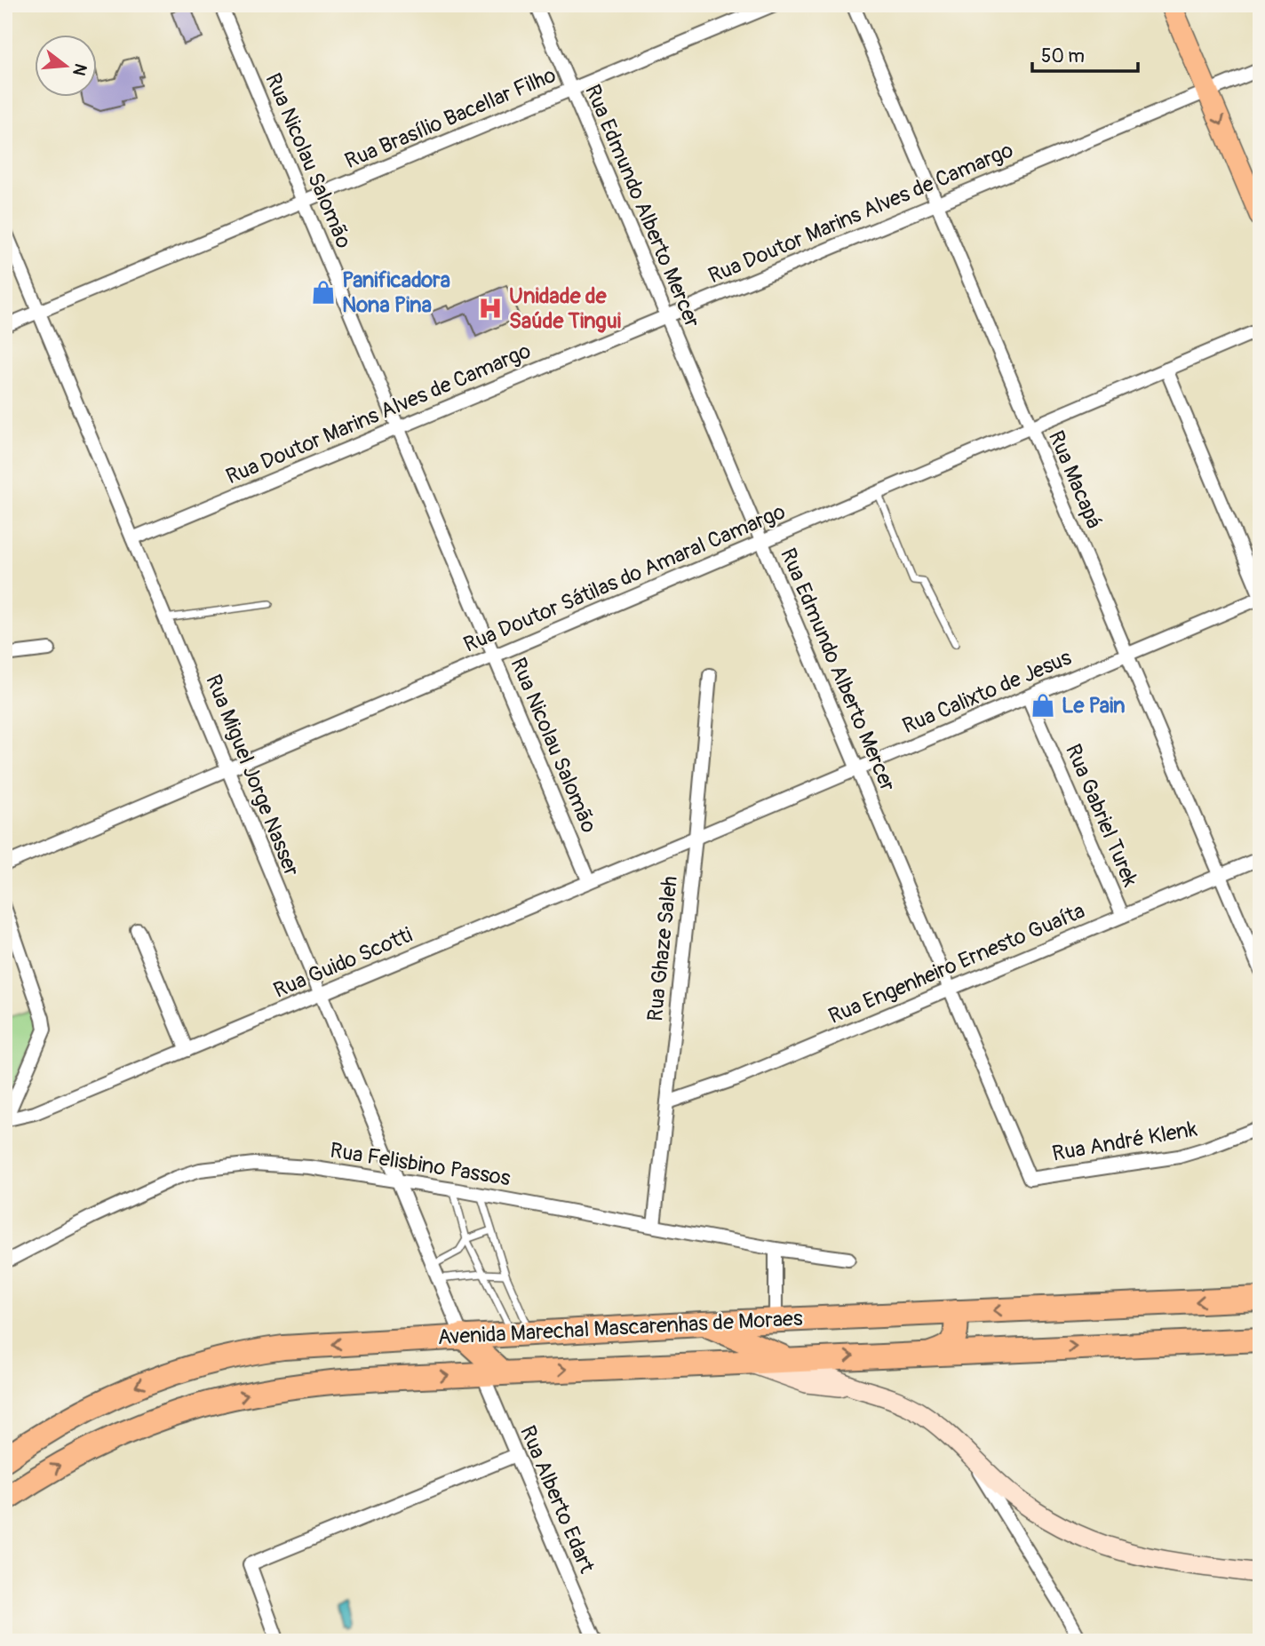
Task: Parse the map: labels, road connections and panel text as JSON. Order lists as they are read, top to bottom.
{
  "streets": {
    "highway": ["Avenida Marechal Mascarenhas de Moraes"],
    "street": [
      "Rua Brasílio Bacellar Filho",
      "Rua Nicolau Salomão",
      "Rua Edmundo Alberto Mercer",
      "Rua Doutor Marins Alves de Camargo",
      "Rua Macapá",
      "Rua Doutor Sátilas do Amaral Camargo",
      "Rua Calixto de Jesus",
      "Rua Miguel Jorge Nasser",
      "Rua Gabriel Turek",
      "Rua Ghaze Saleh",
      "Rua Guido Scotti",
      "Rua Engenheiro Ernesto Guaíta",
      "Rua André Klenk",
      "Rua Felisbino Passos",
      "Rua Alberto Edart"
    ]
  },
  "crossings": [
    ["Rua Brasílio Bacellar Filho", "Rua Nicolau Salomão"],
    ["Rua Brasílio Bacellar Filho", "Rua Edmundo Alberto Mercer"],
    ["Rua Brasílio Bacellar Filho", "Rua Miguel Jorge Nasser"],
    ["Rua Nicolau Salomão", "Rua Doutor Marins Alves de Camargo"],
    ["Rua Nicolau Salomão", "Rua Doutor Sátilas do Amaral Camargo"],
    ["Rua Nicolau Salomão", "Rua Guido Scotti"],
    ["Rua Edmundo Alberto Mercer", "Rua Doutor Marins Alves de Camargo"],
    ["Rua Edmundo Alberto Mercer", "Rua Doutor Sátilas do Amaral Camargo"],
    ["Rua Edmundo Alberto Mercer", "Rua Calixto de Jesus"],
    ["Rua Edmundo Alberto Mercer", "Rua Engenheiro Ernesto Guaíta"],
    ["Rua Edmundo Alberto Mercer", "Rua André Klenk"],
    ["Rua Doutor Marins Alves de Camargo", "Rua Macapá"],
    ["Rua Doutor Marins Alves de Camargo", "Rua Miguel Jorge Nasser"],
    ["Rua Macapá", "Rua Doutor Sátilas do Amaral Camargo"],
    ["Rua Macapá", "Rua Calixto de Jesus"],
    ["Rua Macapá", "Rua Engenheiro Ernesto Guaíta"],
    ["Rua Doutor Sátilas do Amaral Camargo", "Rua Miguel Jorge Nasser"],
    ["Rua Calixto de Jesus", "Rua Gabriel Turek"],
    ["Rua Calixto de Jesus", "Rua Ghaze Saleh"],
    ["Rua Calixto de Jesus", "Rua Guido Scotti"],
    ["Rua Miguel Jorge Nasser", "Rua Guido Scotti"],
    ["Rua Miguel Jorge Nasser", "Rua Felisbino Passos"],
    ["Rua Miguel Jorge Nasser", "Avenida Marechal Mascarenhas de Moraes"],
    ["Rua Gabriel Turek", "Rua Engenheiro Ernesto Guaíta"],
    ["Rua Ghaze Saleh", "Rua Guido Scotti"],
    ["Rua Ghaze Saleh", "Rua Engenheiro Ernesto Guaíta"],
    ["Rua Ghaze Saleh", "Rua Felisbino Passos"],
    ["Avenida Marechal Mascarenhas de Moraes", "Rua Alberto Edart"]
  ],
  "places": {
    "shop": ["Panificadora Nona Pina", "Le Pain"],
    "hospital": ["Unidade de Saúde Tingui"]
  },
  "scale_bar": "50 m",
  "north": "right"
}
